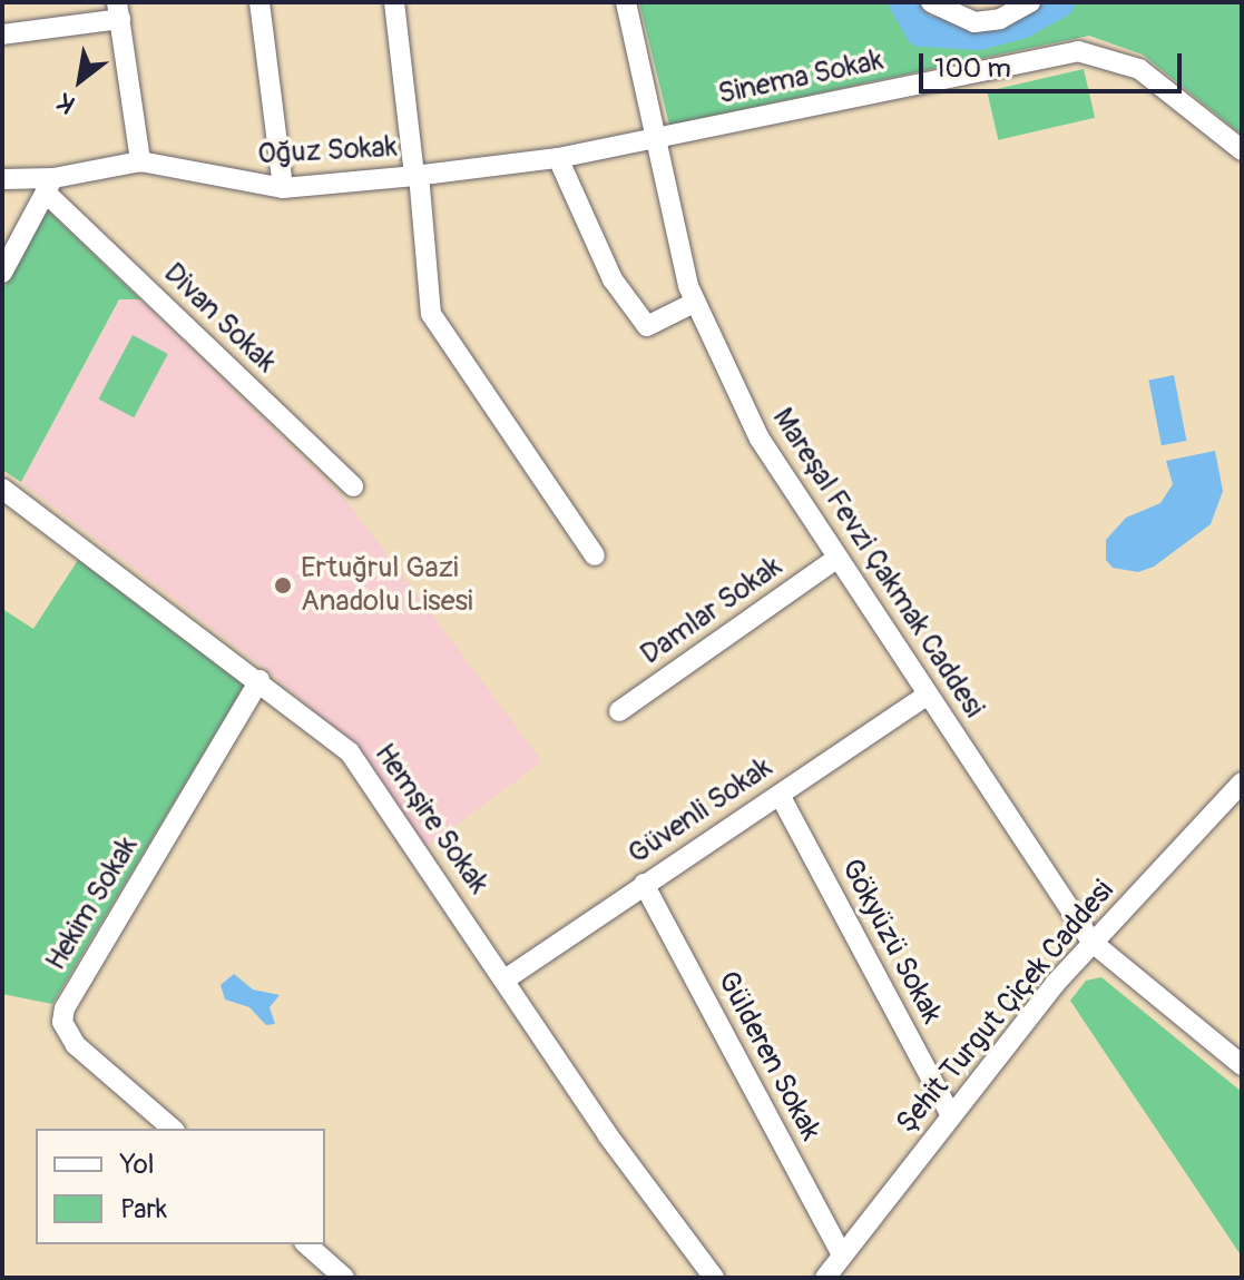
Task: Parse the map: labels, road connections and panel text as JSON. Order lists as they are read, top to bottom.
{
  "streets": {
    "street": [
      "Sinema Sokak",
      "Oğuz Sokak",
      "Divan Sokak",
      "Mareşal Fevzi Çakmak Caddesi",
      "Damlar Sokak",
      "Güvenli Sokak",
      "Hemşire Sokak",
      "Hekim Sokak",
      "Gökyüzü Sokak",
      "Şehit Turgut Çiçek Caddesi",
      "Gülderen Sokak"
    ]
  },
  "crossings": [
    ["Sinema Sokak", "Oğuz Sokak"],
    ["Sinema Sokak", "Mareşal Fevzi Çakmak Caddesi"],
    ["Oğuz Sokak", "Divan Sokak"],
    ["Oğuz Sokak", "Mareşal Fevzi Çakmak Caddesi"],
    ["Mareşal Fevzi Çakmak Caddesi", "Damlar Sokak"],
    ["Mareşal Fevzi Çakmak Caddesi", "Güvenli Sokak"],
    ["Mareşal Fevzi Çakmak Caddesi", "Şehit Turgut Çiçek Caddesi"],
    ["Güvenli Sokak", "Hemşire Sokak"],
    ["Güvenli Sokak", "Gökyüzü Sokak"],
    ["Güvenli Sokak", "Gülderen Sokak"],
    ["Hemşire Sokak", "Hekim Sokak"],
    ["Gökyüzü Sokak", "Şehit Turgut Çiçek Caddesi"],
    ["Şehit Turgut Çiçek Caddesi", "Gülderen Sokak"]
  ],
  "places": ["Ertuğrul Gazi Anadolu Lisesi"],
  "legend": ["Yol", "Park"],
  "scale_bar": "100 m",
  "north": "bottom left"
}
